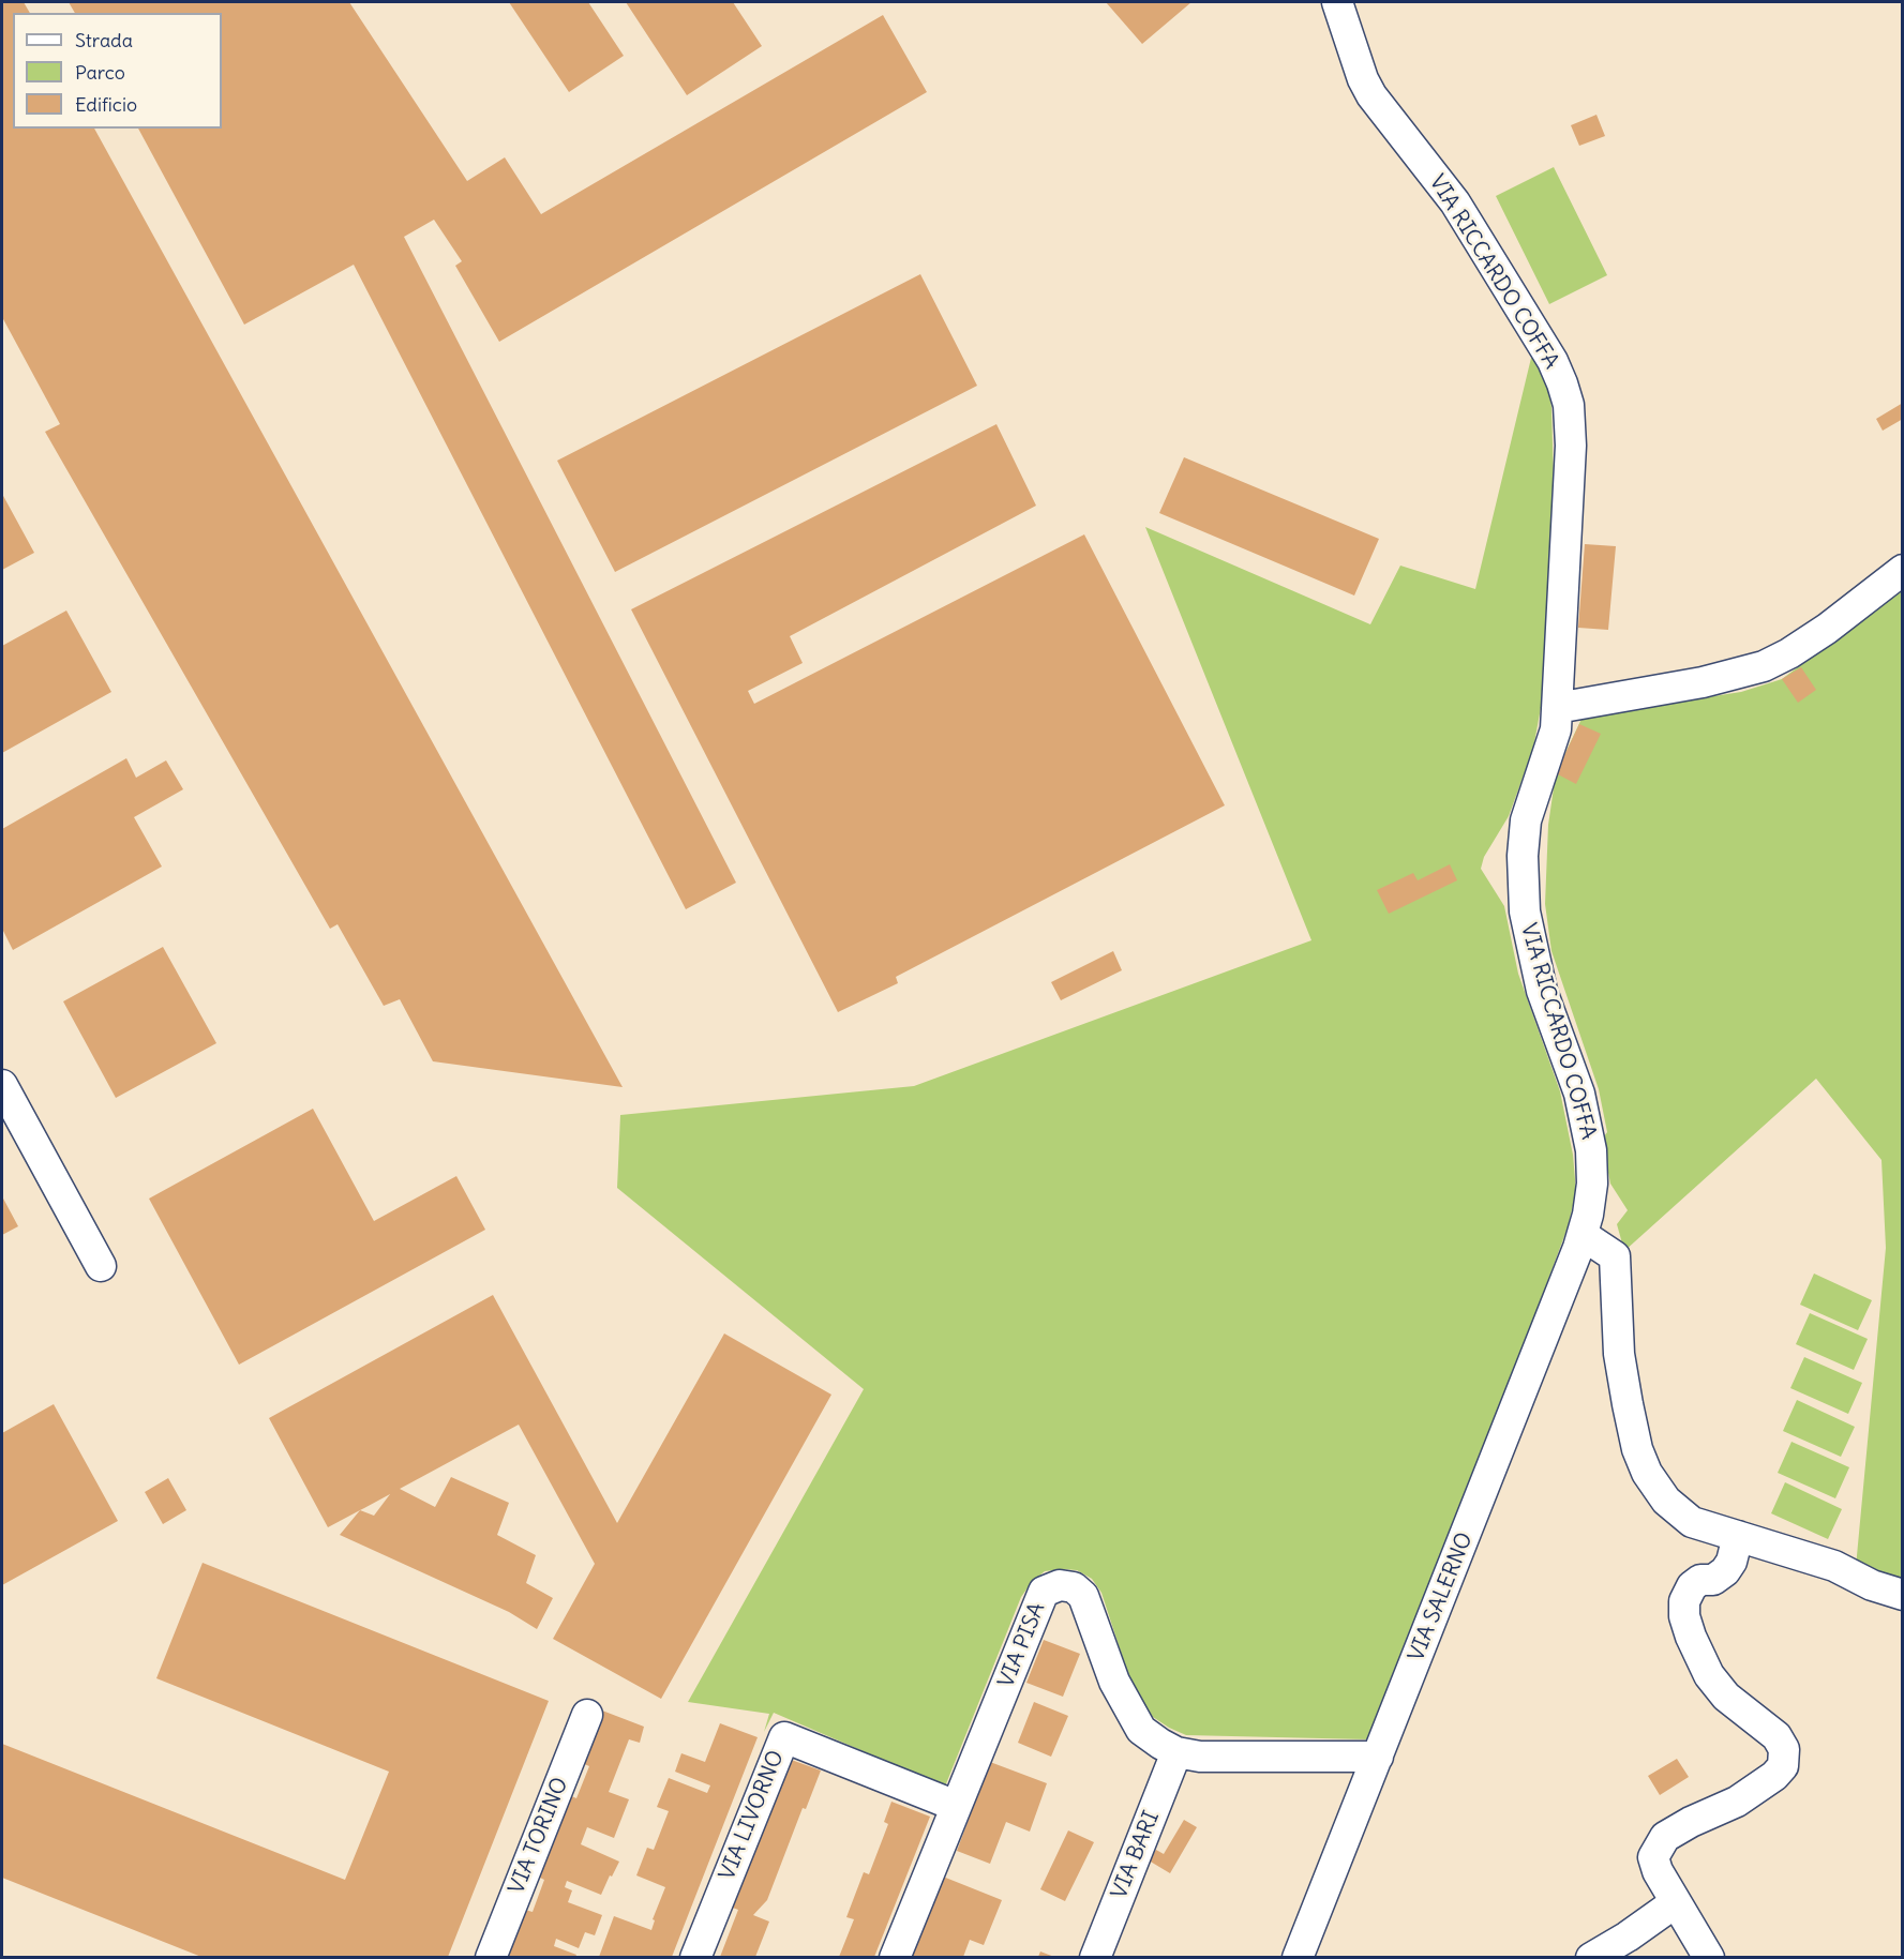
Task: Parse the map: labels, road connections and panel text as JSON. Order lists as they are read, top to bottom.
{
  "streets": {
    "street": [
      "VIA RICCARDO COFFA",
      "VIA SALERNO",
      "VIA PISA",
      "VIA LIVORNO",
      "VIA TORINO",
      "VIA BARI"
    ]
  },
  "crossings": [
    ["VIA RICCARDO COFFA", "VIA SALERNO"],
    ["VIA SALERNO", "VIA PISA"],
    ["VIA PISA", "VIA LIVORNO"],
    ["VIA PISA", "VIA BARI"]
  ],
  "legend": ["Strada", "Parco", "Edificio"]
}
